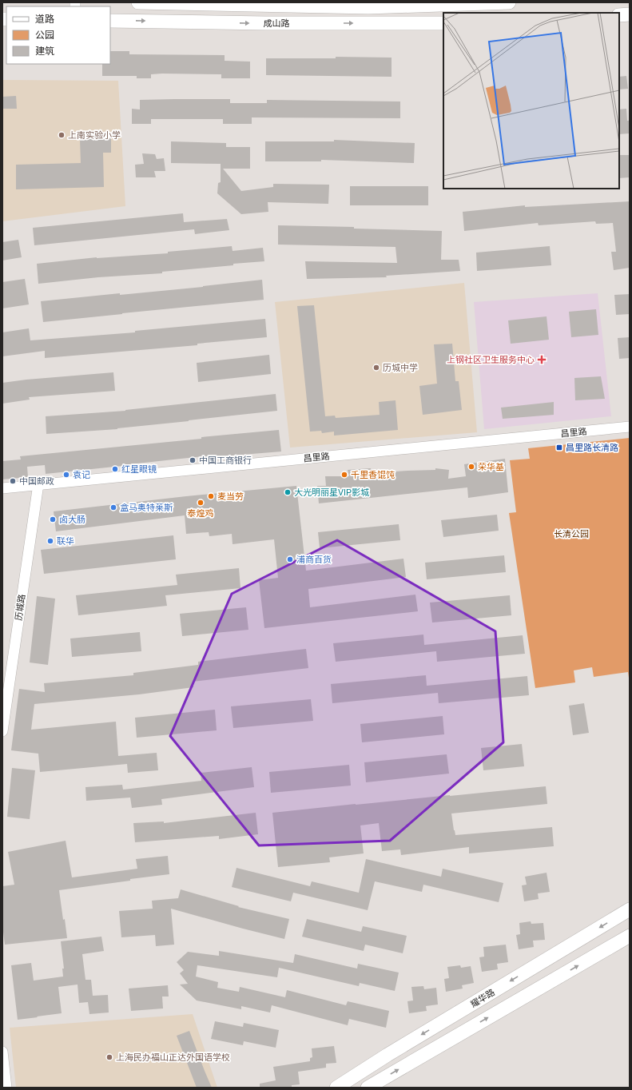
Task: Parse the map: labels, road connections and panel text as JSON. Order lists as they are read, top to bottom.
{
  "streets": {
    "main road": ["成山路", "耀华路"],
    "street": ["昌里路", "历城路"]
  },
  "crossings": [
    ["昌里路", "历城路"]
  ],
  "parks": ["长清公园"],
  "places": {
    "other": [
      "上南实验小学",
      "历城中学",
      "中国工商银行",
      "荣华基",
      "红星眼镜",
      "袁记",
      "千里香馄饨",
      "中国邮政",
      "大光明丽星VIP影城",
      "麦当劳",
      "泰煌鸡",
      "盒马奥特莱斯",
      "卤大肠",
      "联华",
      "浦商百货",
      "上海民办福山正达外国语学校"
    ],
    "health": ["上钢社区卫生服务中心"],
    "transit": ["昌里路长清路"]
  },
  "legend": ["道路", "公园", "建筑"]
}
